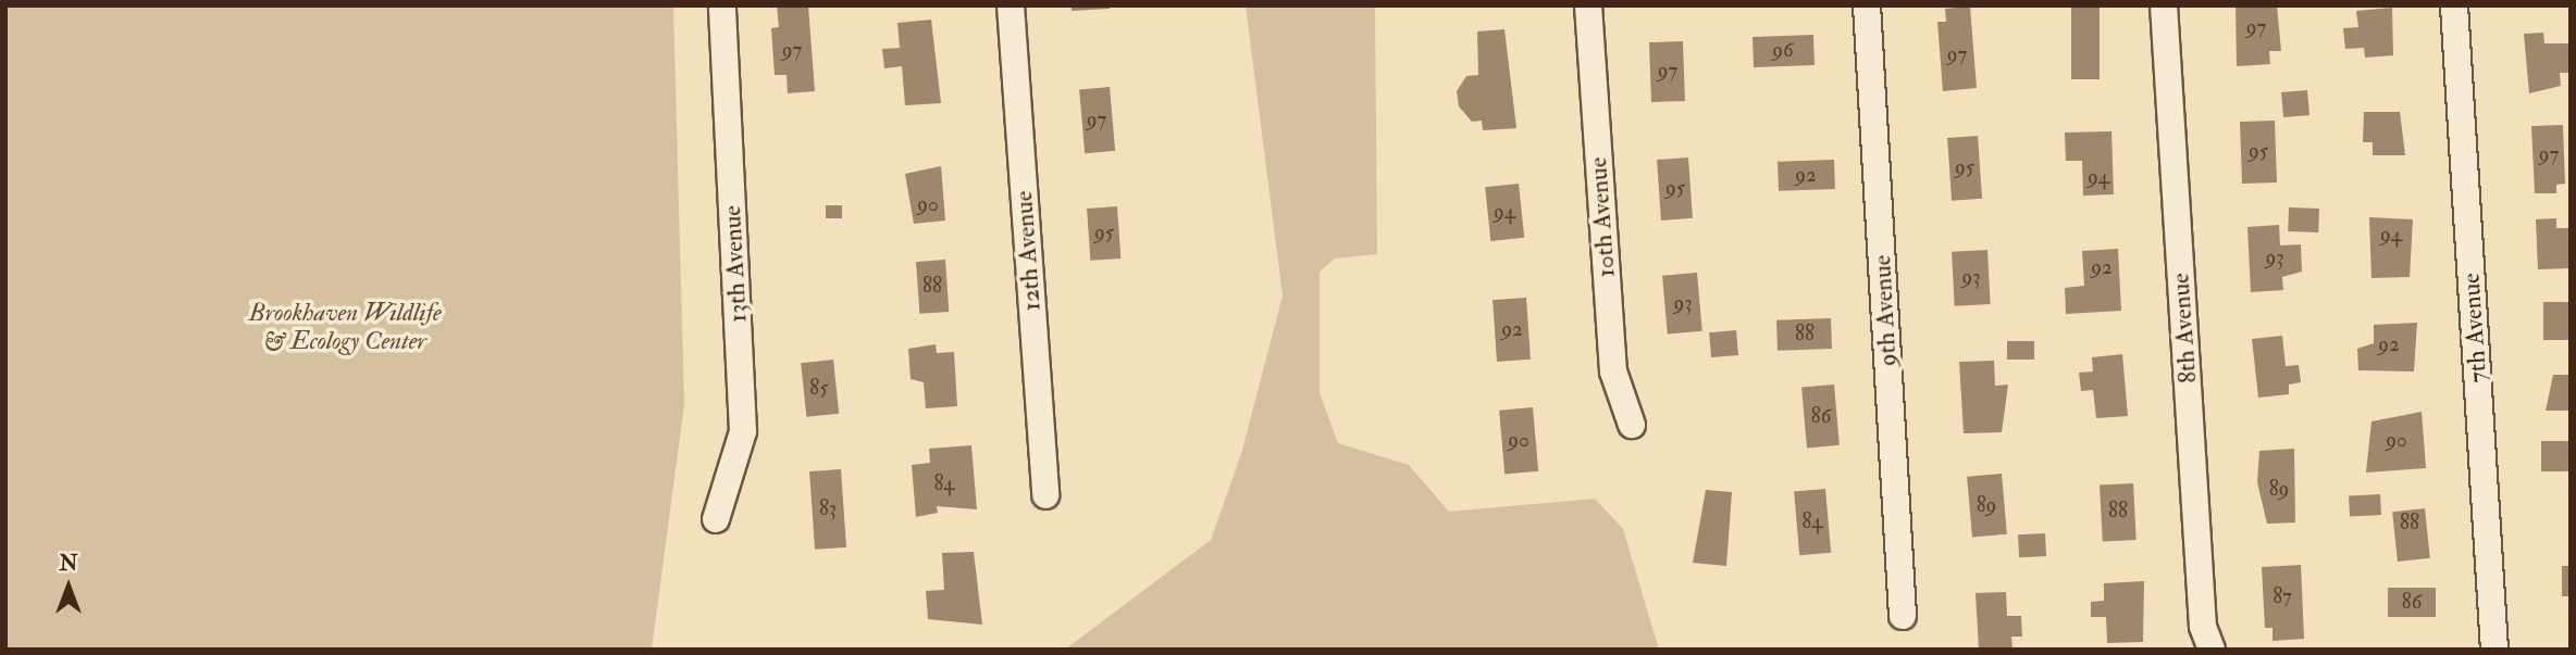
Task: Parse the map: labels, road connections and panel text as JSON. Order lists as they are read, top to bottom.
{
  "streets": {
    "street": [
      "10th Avenue",
      "12th Avenue",
      "13th Avenue",
      "9th Avenue",
      "8th Avenue",
      "7th Avenue"
    ]
  },
  "parks": ["Brookhaven Wildlife & Ecology Center"],
  "house_numbers": [
    "97",
    "97",
    "96",
    "97",
    "97",
    "97",
    "95",
    "97",
    "95",
    "92",
    "94",
    "95",
    "90",
    "94",
    "95",
    "94",
    "93",
    "92",
    "93",
    "88",
    "93",
    "92",
    "88",
    "92",
    "85",
    "86",
    "90",
    "90",
    "84",
    "89",
    "89",
    "83",
    "88",
    "84",
    "88",
    "87",
    "86"
  ],
  "north": "top"
}
